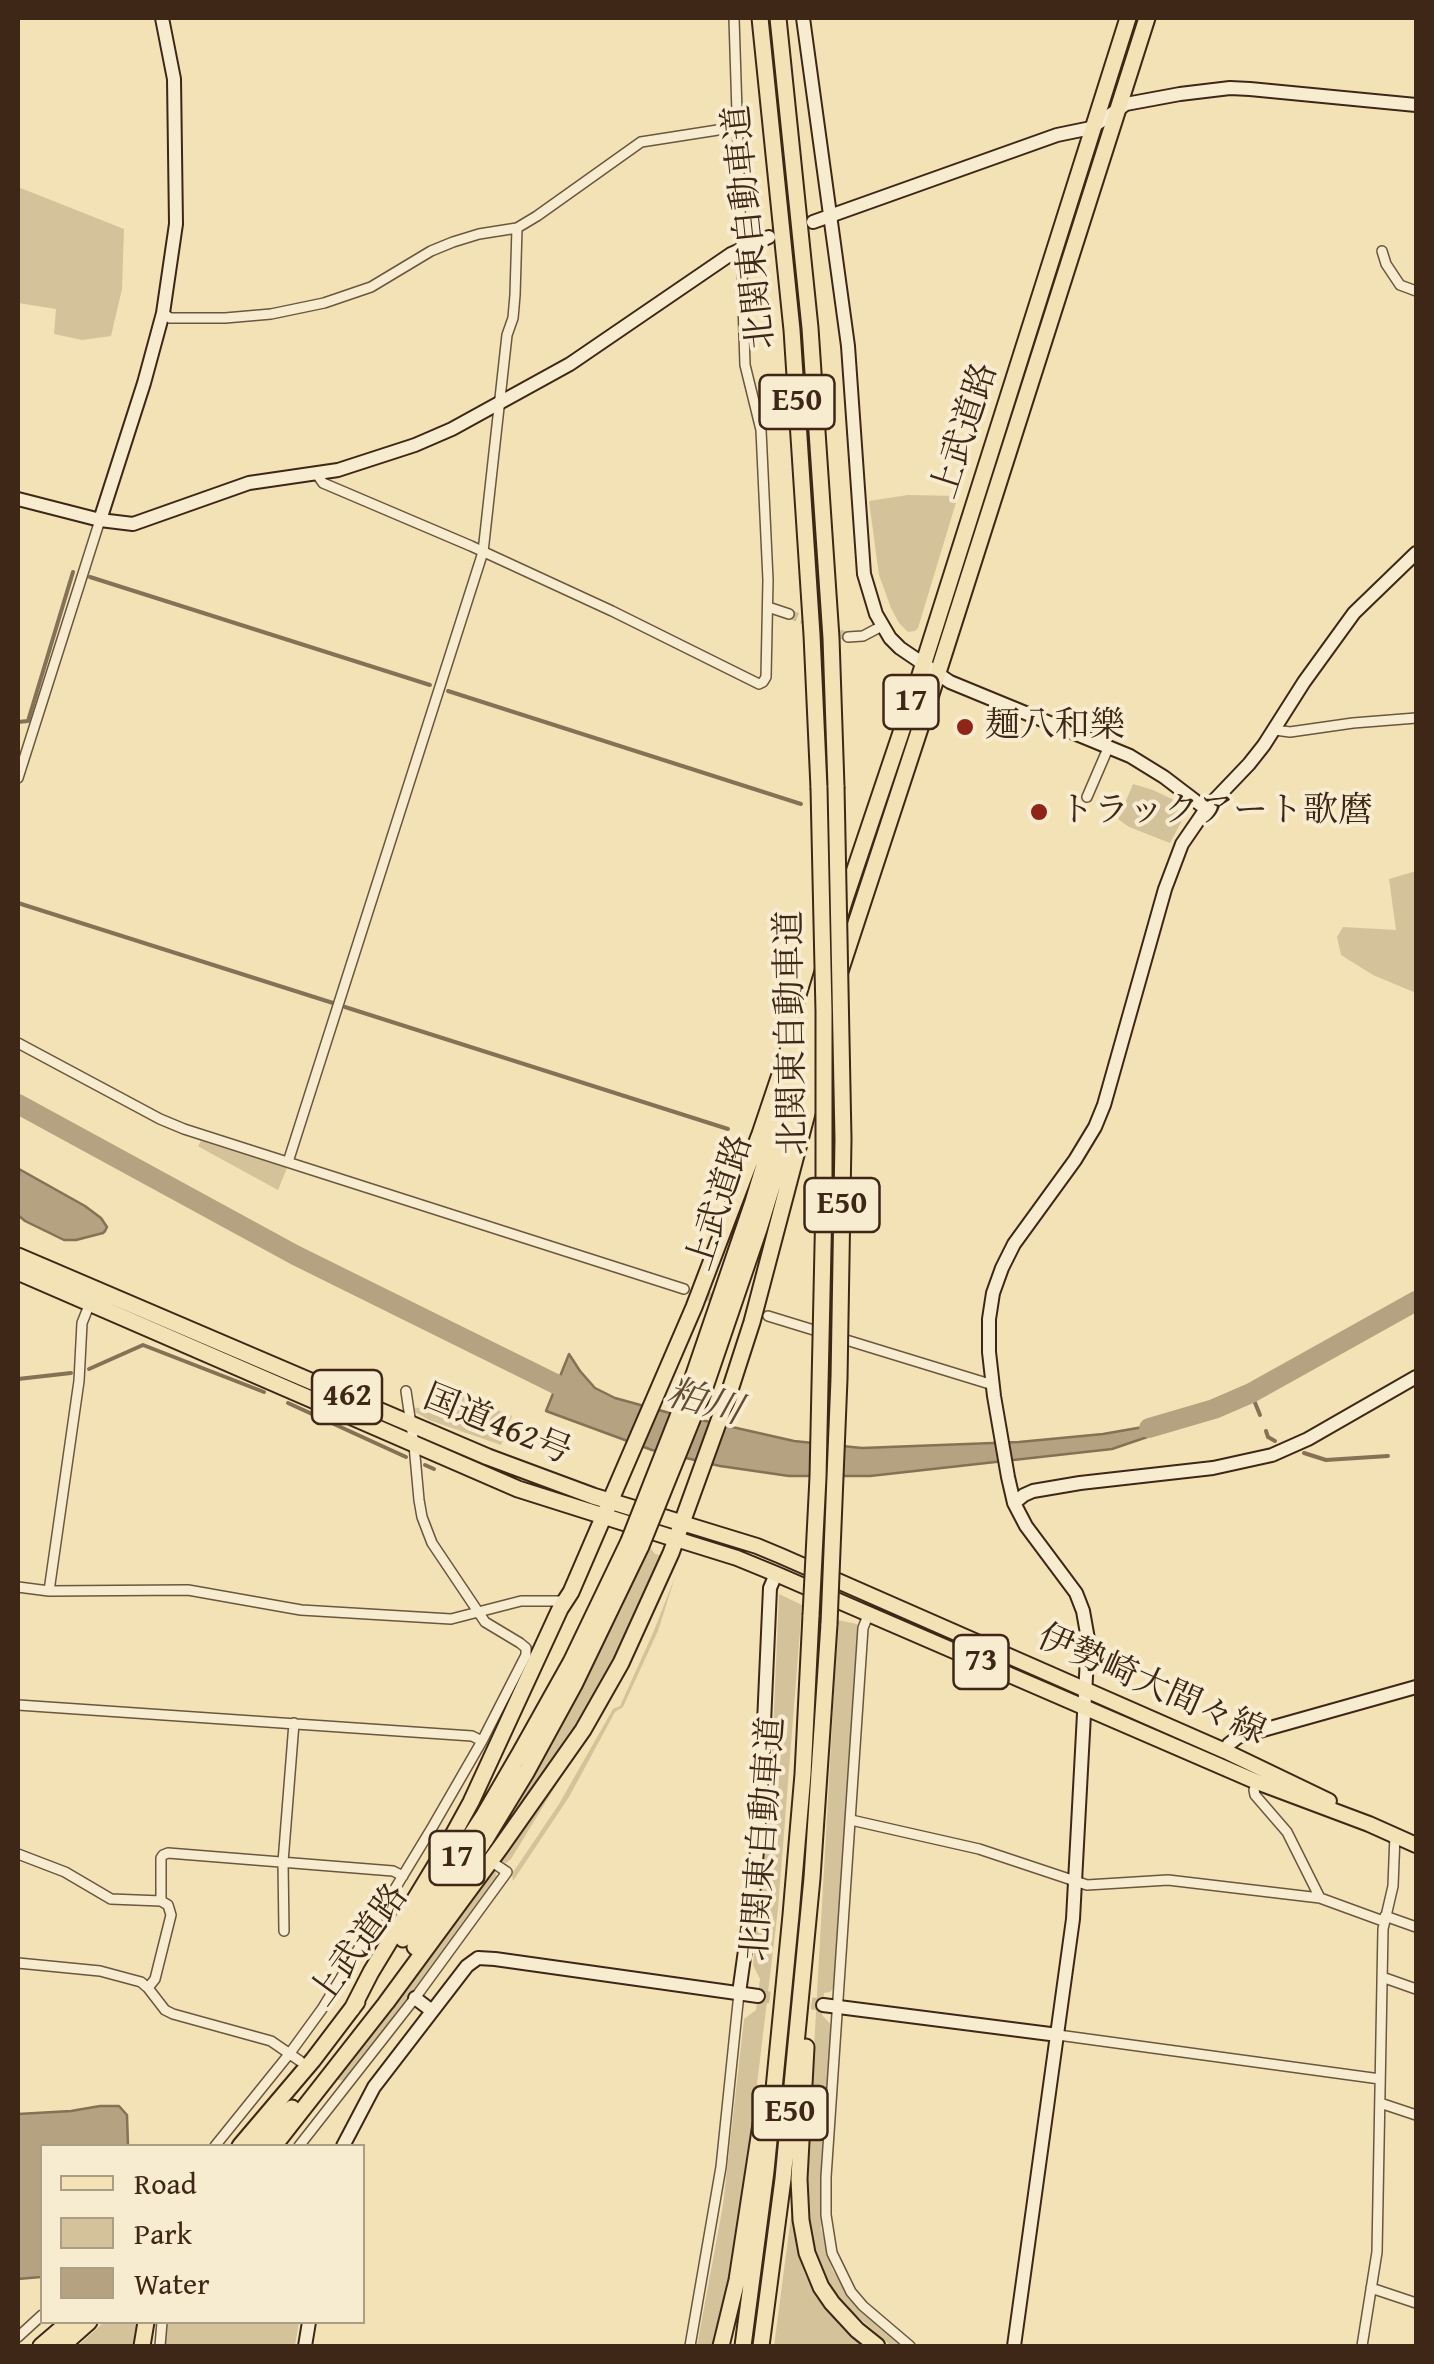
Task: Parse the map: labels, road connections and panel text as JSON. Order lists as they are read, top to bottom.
{
  "streets": {
    "highway": [
      "北関東自動車道",
      "E50",
      "上武道路",
      "17",
      "462",
      "国道462号"
    ],
    "main road": ["73", "伊勢崎大間々線"]
  },
  "crossings": [
    ["国道462号", "伊勢崎大間々線"]
  ],
  "water": ["粕川"],
  "places": ["麺八和樂", "トラックアート歌麿"],
  "legend": ["Road", "Park", "Water"]
}
